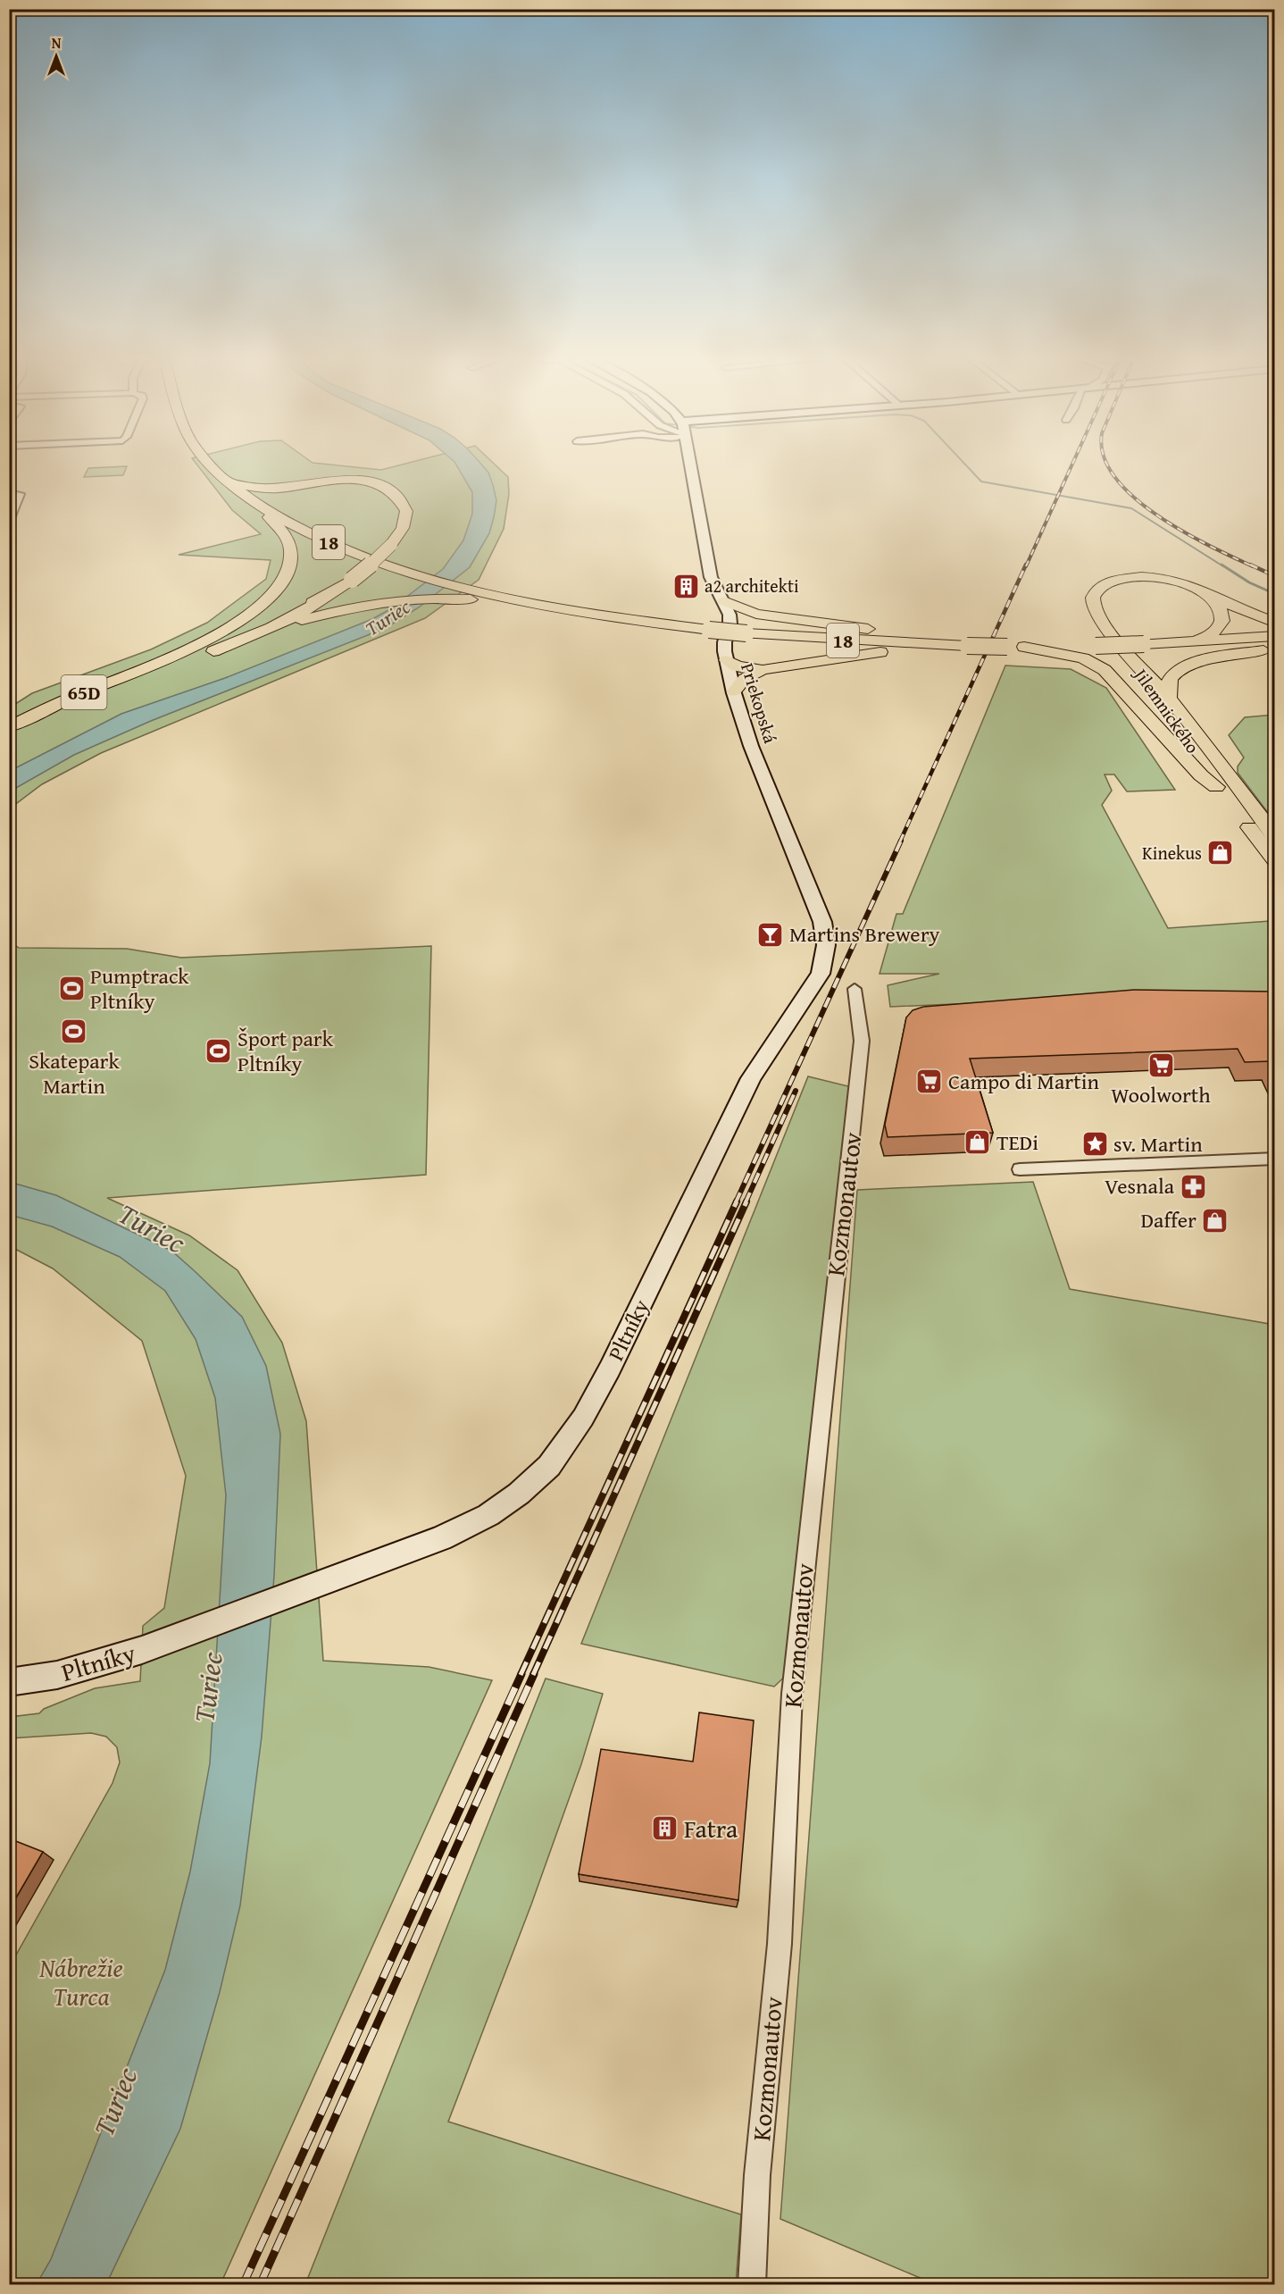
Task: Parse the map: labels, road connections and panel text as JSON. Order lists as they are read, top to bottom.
{
  "streets": {
    "main road": ["18", "65D", "Jilemnického"],
    "street": ["Priekopská", "Kozmonautov", "Pltníky"]
  },
  "crossings": [
    ["Priekopská", "Pltníky"]
  ],
  "water": ["Turiec"],
  "parks": ["Nábrežie Turca"],
  "places": {
    "building": ["a2 architekti", "Fatra"],
    "shop": ["Kinekus", "TEDi", "Daffer"],
    "bar": ["Martins Brewery"],
    "sports": ["Pumptrack Pltníky", "Skatepark Martin", "Šport park Pltníky"],
    "supermarket": ["Woolworth", "Campo di Martin"],
    "place": ["sv. Martin"],
    "pharmacy": ["Vesnala"]
  },
  "north": "top"
}
